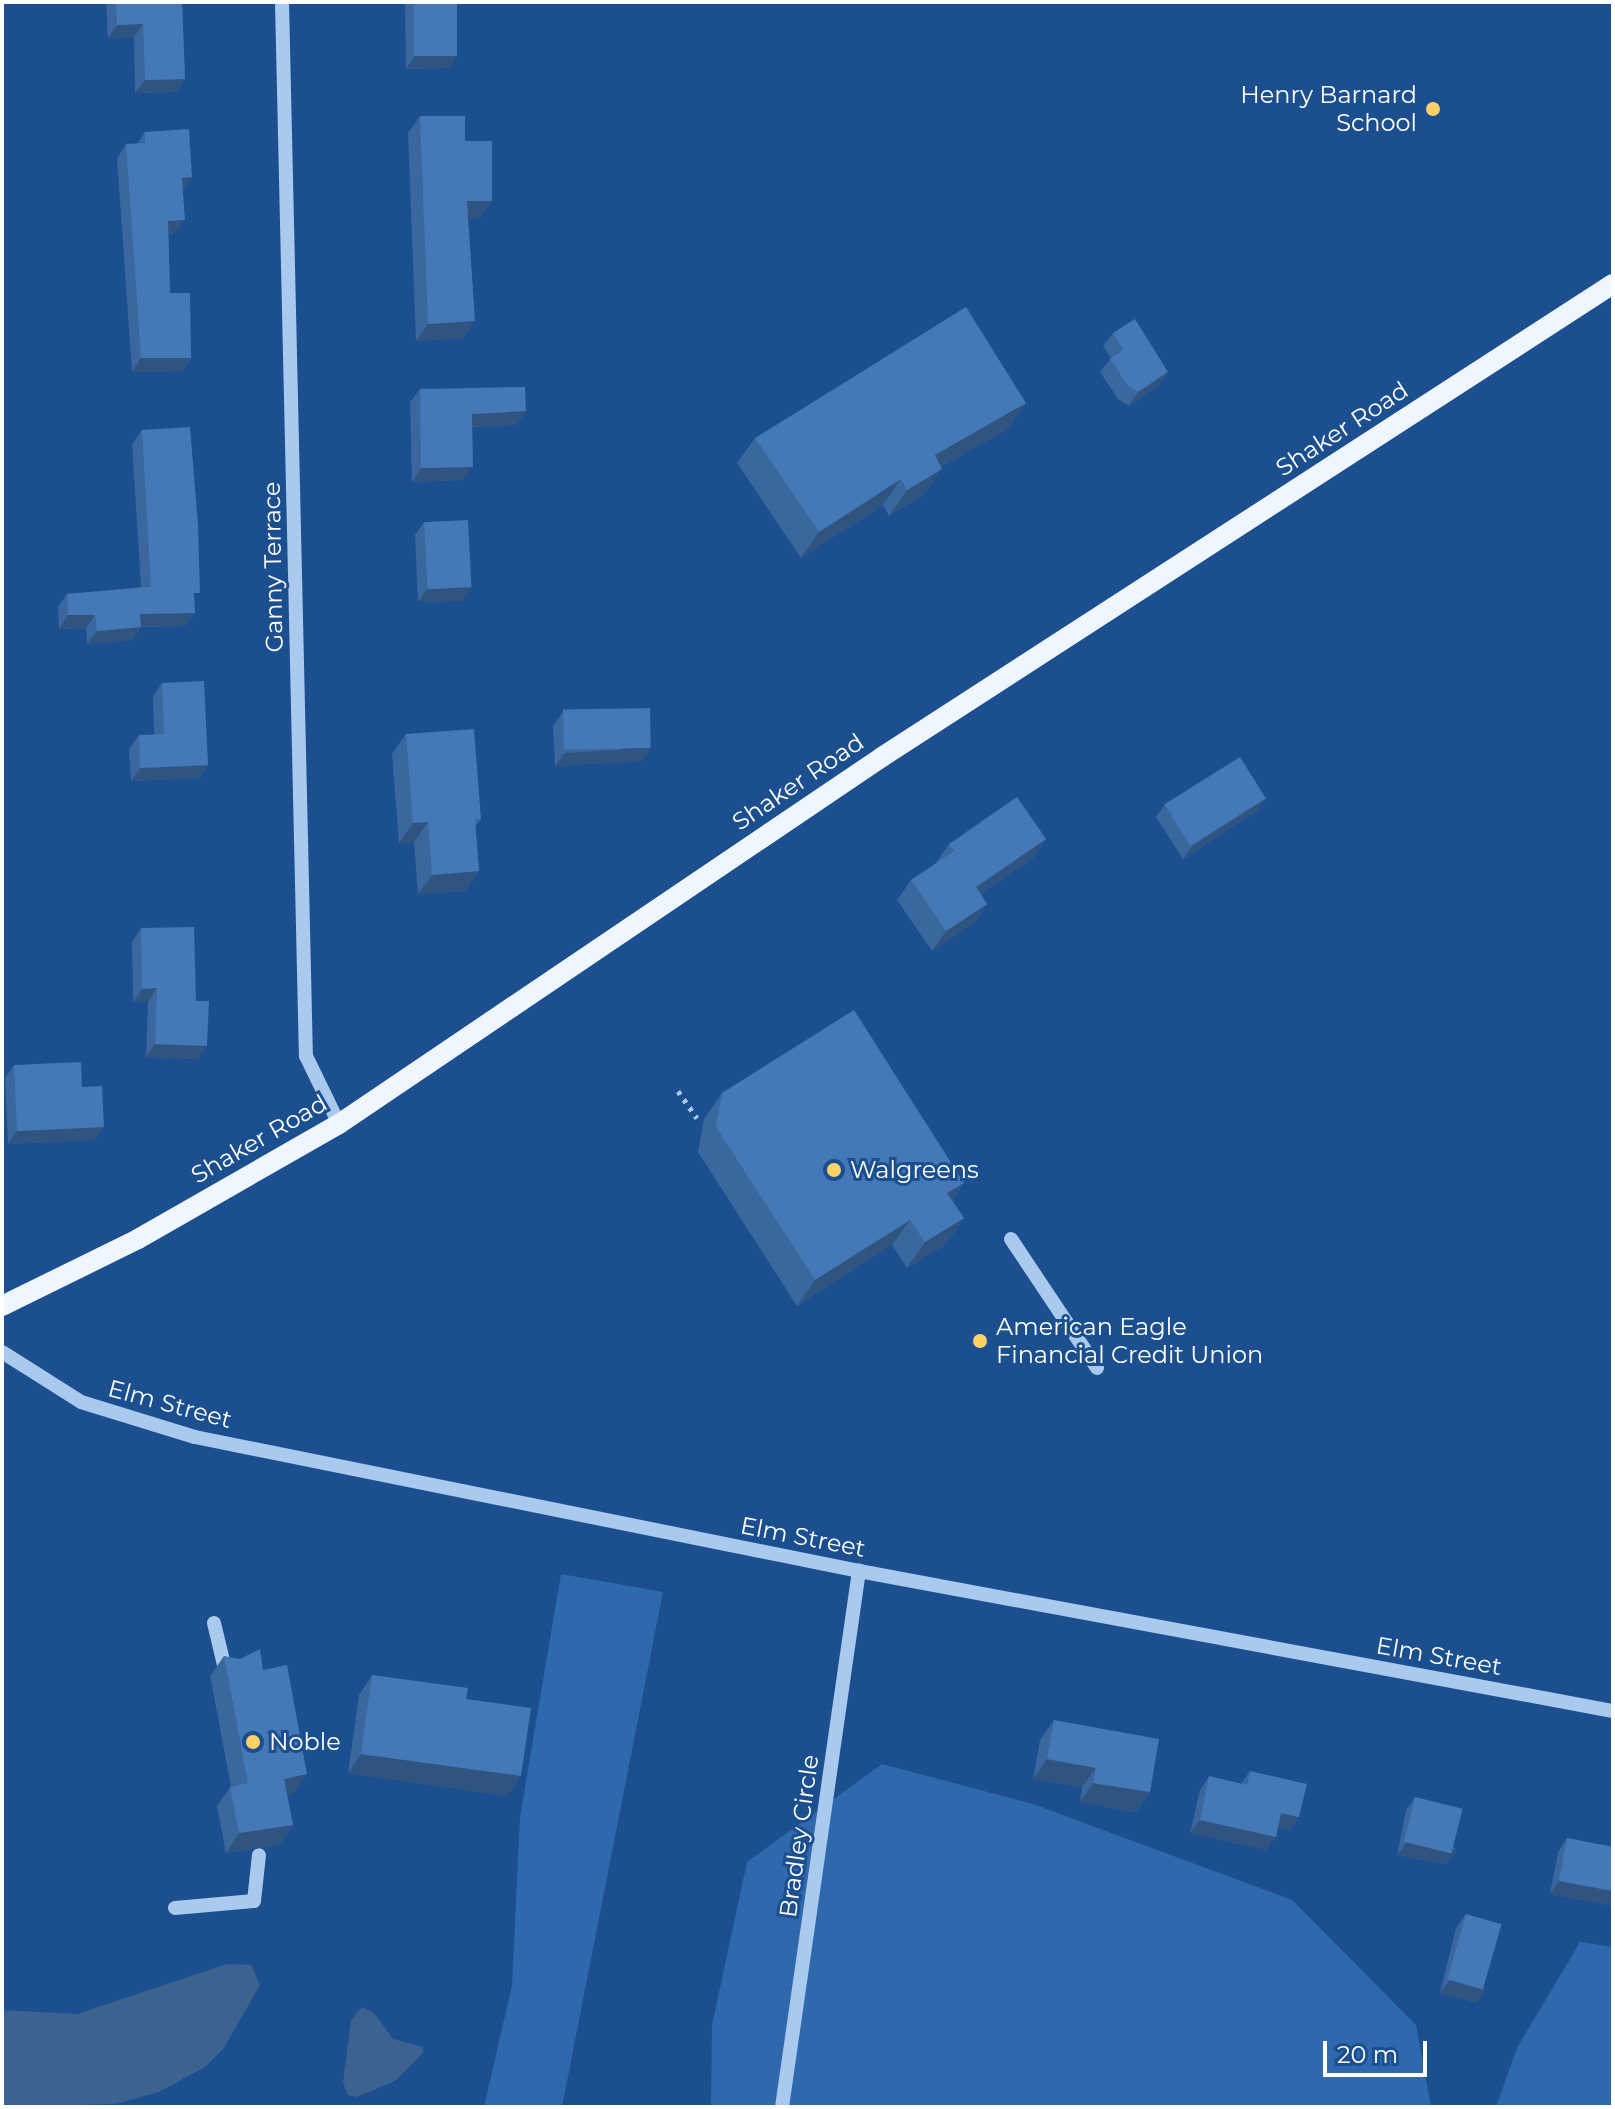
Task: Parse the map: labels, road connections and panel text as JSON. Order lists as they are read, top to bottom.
{
  "streets": {
    "main road": ["Shaker Road"],
    "street": ["Ganny Terrace", "Elm Street", "Bradley Circle"]
  },
  "crossings": [
    ["Shaker Road", "Ganny Terrace"],
    ["Elm Street", "Bradley Circle"]
  ],
  "places": [
    "Henry Barnard School",
    "Walgreens",
    "American Eagle Financial Credit Union",
    "Noble"
  ],
  "scale_bar": "20 m"
}
